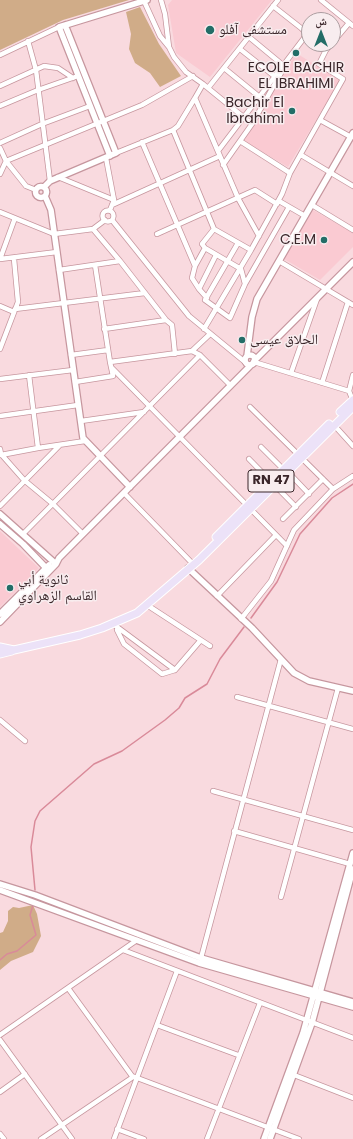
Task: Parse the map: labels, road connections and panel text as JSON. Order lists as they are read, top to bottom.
{
  "streets": {
    "main road": ["RN 47"]
  },
  "places": [
    "مستشفى آفلو",
    "ECOLE BACHIR EL IBRAHIMI",
    "Bachir El Ibrahimi",
    "C.E.M",
    "الحلاق عيسى",
    "ثانوية أبي القاسم الزهراوي"
  ],
  "north": "top"
}
